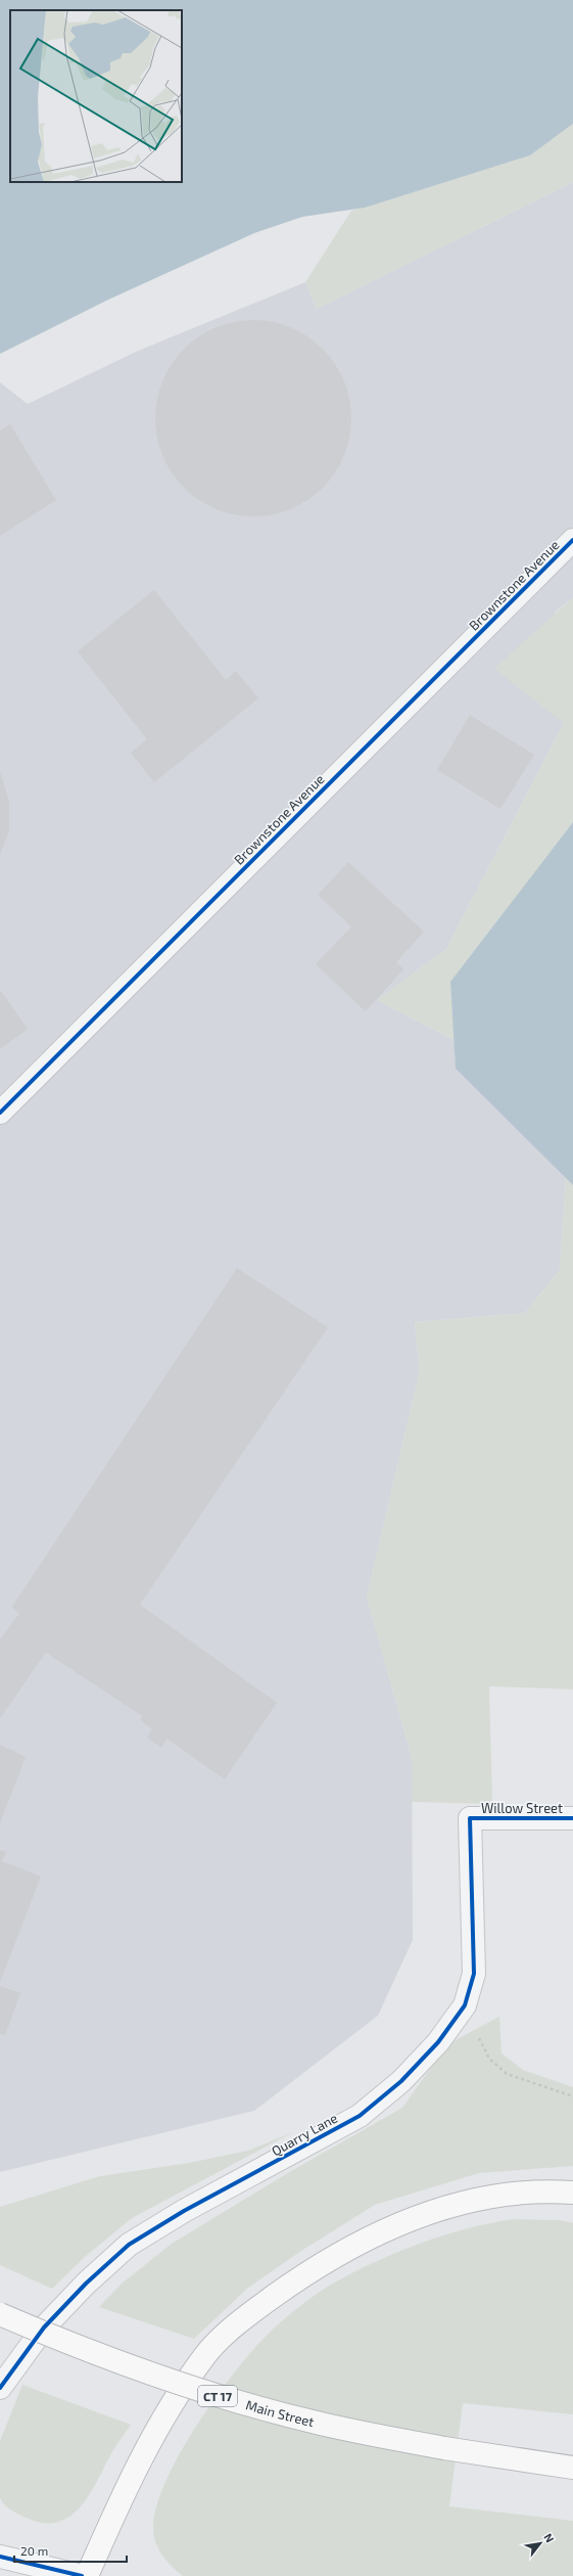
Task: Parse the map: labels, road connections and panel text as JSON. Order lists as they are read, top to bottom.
{
  "streets": {
    "highway": ["CT 17", "Main Street"],
    "street": ["Brownstone Avenue", "Willow Street", "Quarry Lane"]
  },
  "crossings": [
    ["Willow Street", "Quarry Lane"]
  ],
  "scale_bar": "20 m",
  "north": "top right"
}
